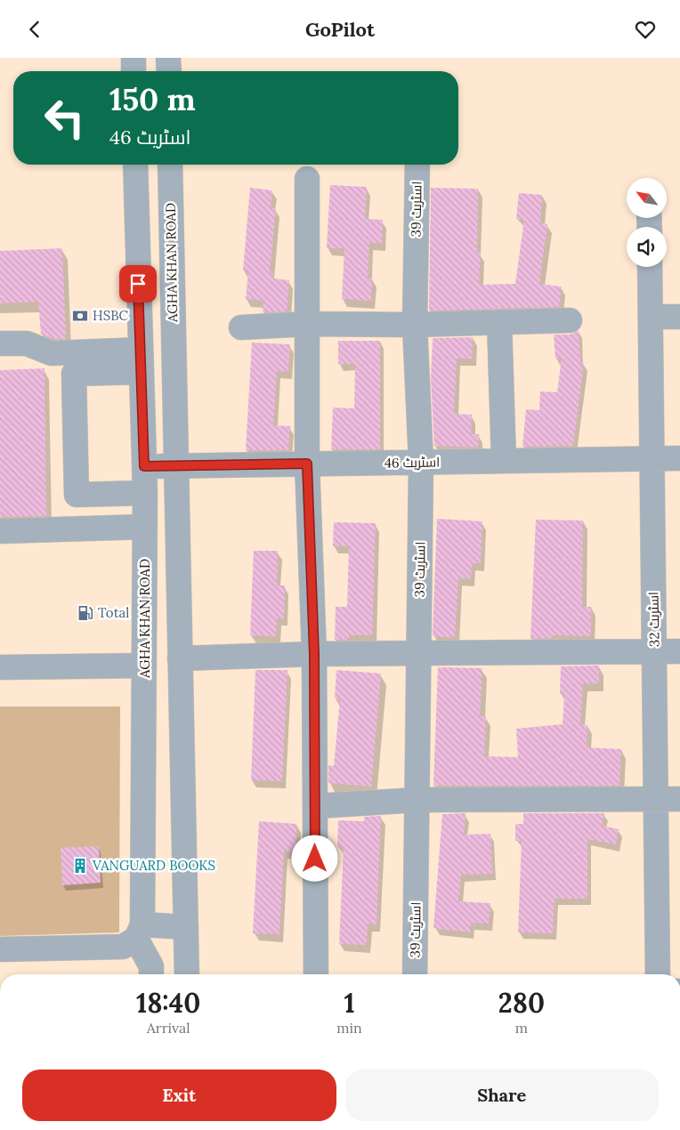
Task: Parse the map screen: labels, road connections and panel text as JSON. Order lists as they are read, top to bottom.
{
  "streets": {
    "street": [
      "اسٹریٹ 39",
      "AGHA KHAN ROAD",
      "اسٹریٹ 46",
      "اسٹریٹ 32"
    ]
  },
  "crossings": [
    ["اسٹریٹ 39", "اسٹریٹ 46"],
    ["AGHA KHAN ROAD", "اسٹریٹ 46"],
    ["اسٹریٹ 46", "اسٹریٹ 32"]
  ],
  "places": {
    "bank": ["HSBC"],
    "fuel station": ["Total"],
    "building": ["VANGUARD BOOKS"]
  },
  "north": "top left",
  "page": {
    "header": "GoPilot",
    "turn": ["150 m", "اسٹریٹ 46"],
    "eta": [
      "18:40",
      "Arrival",
      "1",
      "min",
      "280",
      "m"
    ],
    "buttons": ["Exit", "Share"]
  }
}
